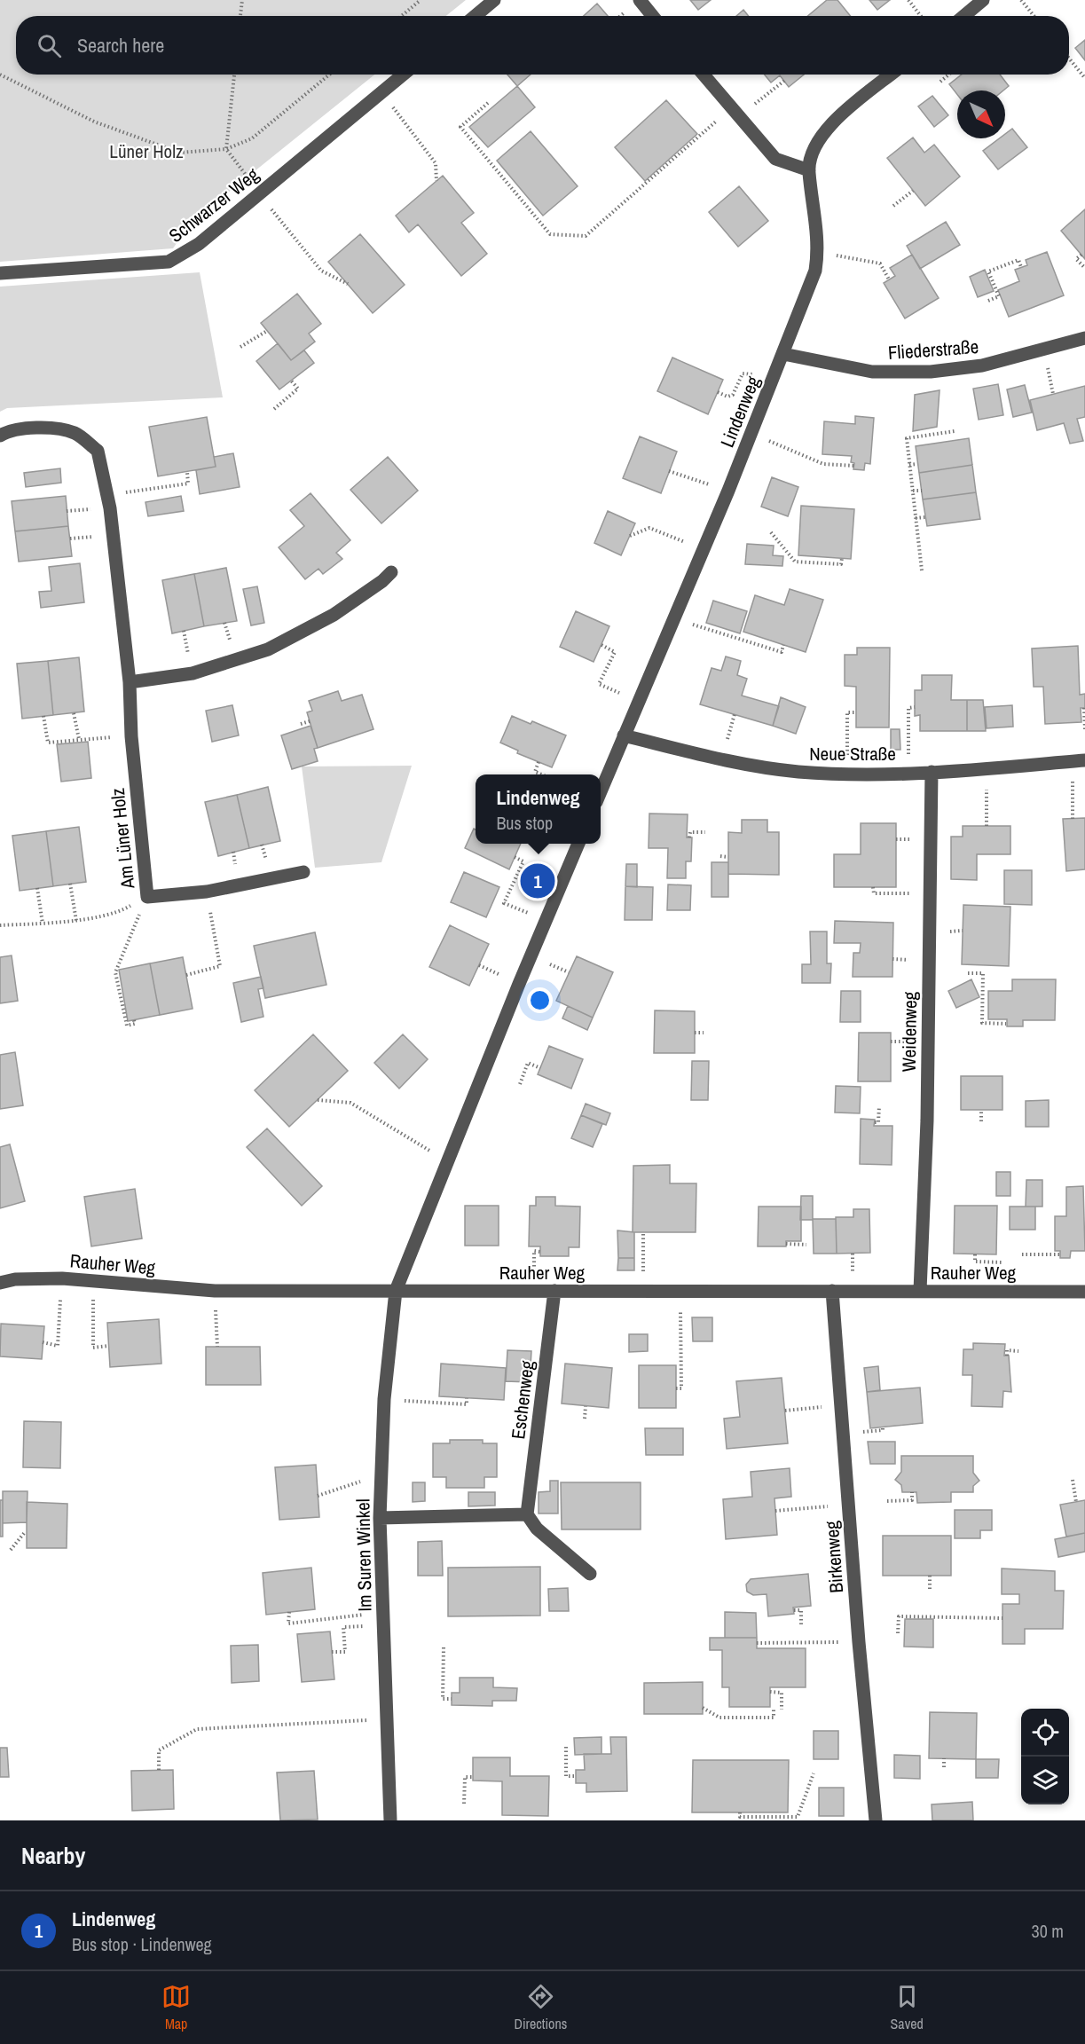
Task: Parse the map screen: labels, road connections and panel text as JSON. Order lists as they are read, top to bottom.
{
  "streets": {
    "street": [
      "Schwarzer Weg",
      "Fliederstraße",
      "Lindenweg",
      "Neue Straße",
      "Am Lüner Holz",
      "Weidenweg",
      "Rauher Weg",
      "Eschenweg",
      "Im Suren Winkel",
      "Birkenweg"
    ]
  },
  "crossings": [
    ["Fliederstraße", "Lindenweg"],
    ["Lindenweg", "Neue Straße"],
    ["Neue Straße", "Weidenweg"],
    ["Weidenweg", "Rauher Weg"],
    ["Rauher Weg", "Eschenweg"],
    ["Rauher Weg", "Im Suren Winkel"],
    ["Rauher Weg", "Birkenweg"]
  ],
  "parks": ["Lüner Holz"],
  "north": "bottom right",
  "page": {
    "search": "Search here",
    "popup": ["Lindenweg", "Bus stop"],
    "pins": "1",
    "heading": "Nearby",
    "list": [
      {
        "mark": "1",
        "name": "Lindenweg",
        "note": "Bus stop · Lindenweg",
        "value": "30 m"
      }
    ],
    "nav": ["Map", "Directions", "Saved"]
  }
}
